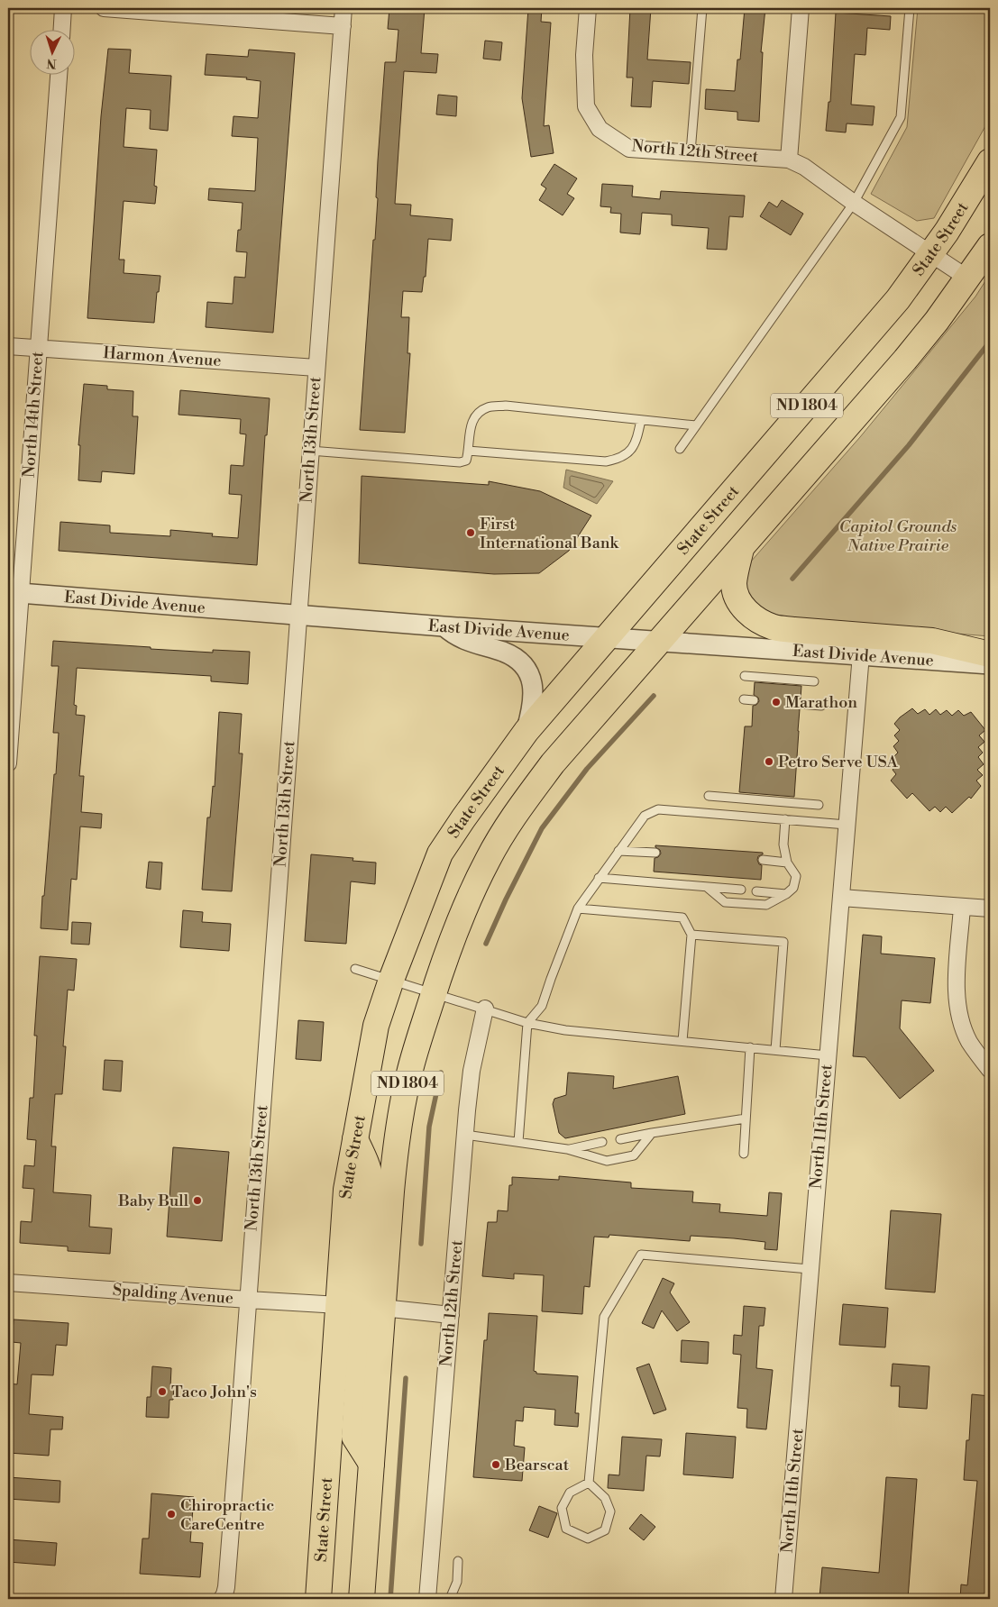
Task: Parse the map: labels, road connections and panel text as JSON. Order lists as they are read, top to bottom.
{
  "streets": {
    "main road": ["State Street", "ND 1804"],
    "street": [
      "North 12th Street",
      "Harmon Avenue",
      "North 14th Street",
      "North 13th Street",
      "East Divide Avenue",
      "North 11th Street",
      "Spalding Avenue"
    ]
  },
  "crossings": [
    ["North 12th Street", "State Street"],
    ["North 12th Street", "ND 1804"],
    ["State Street", "East Divide Avenue"],
    ["State Street", "Spalding Avenue"],
    ["Harmon Avenue", "North 14th Street"],
    ["Harmon Avenue", "North 13th Street"],
    ["ND 1804", "East Divide Avenue"],
    ["North 14th Street", "East Divide Avenue"],
    ["North 13th Street", "East Divide Avenue"],
    ["North 13th Street", "Spalding Avenue"],
    ["East Divide Avenue", "North 11th Street"]
  ],
  "parks": ["Capitol Grounds Native Prairie"],
  "places": [
    "First International Bank",
    "Marathon",
    "Petro Serve USA",
    "Baby Bull",
    "Taco John's",
    "Bearscat",
    "Chiropractic CareCentre"
  ],
  "north": "bottom"
}
